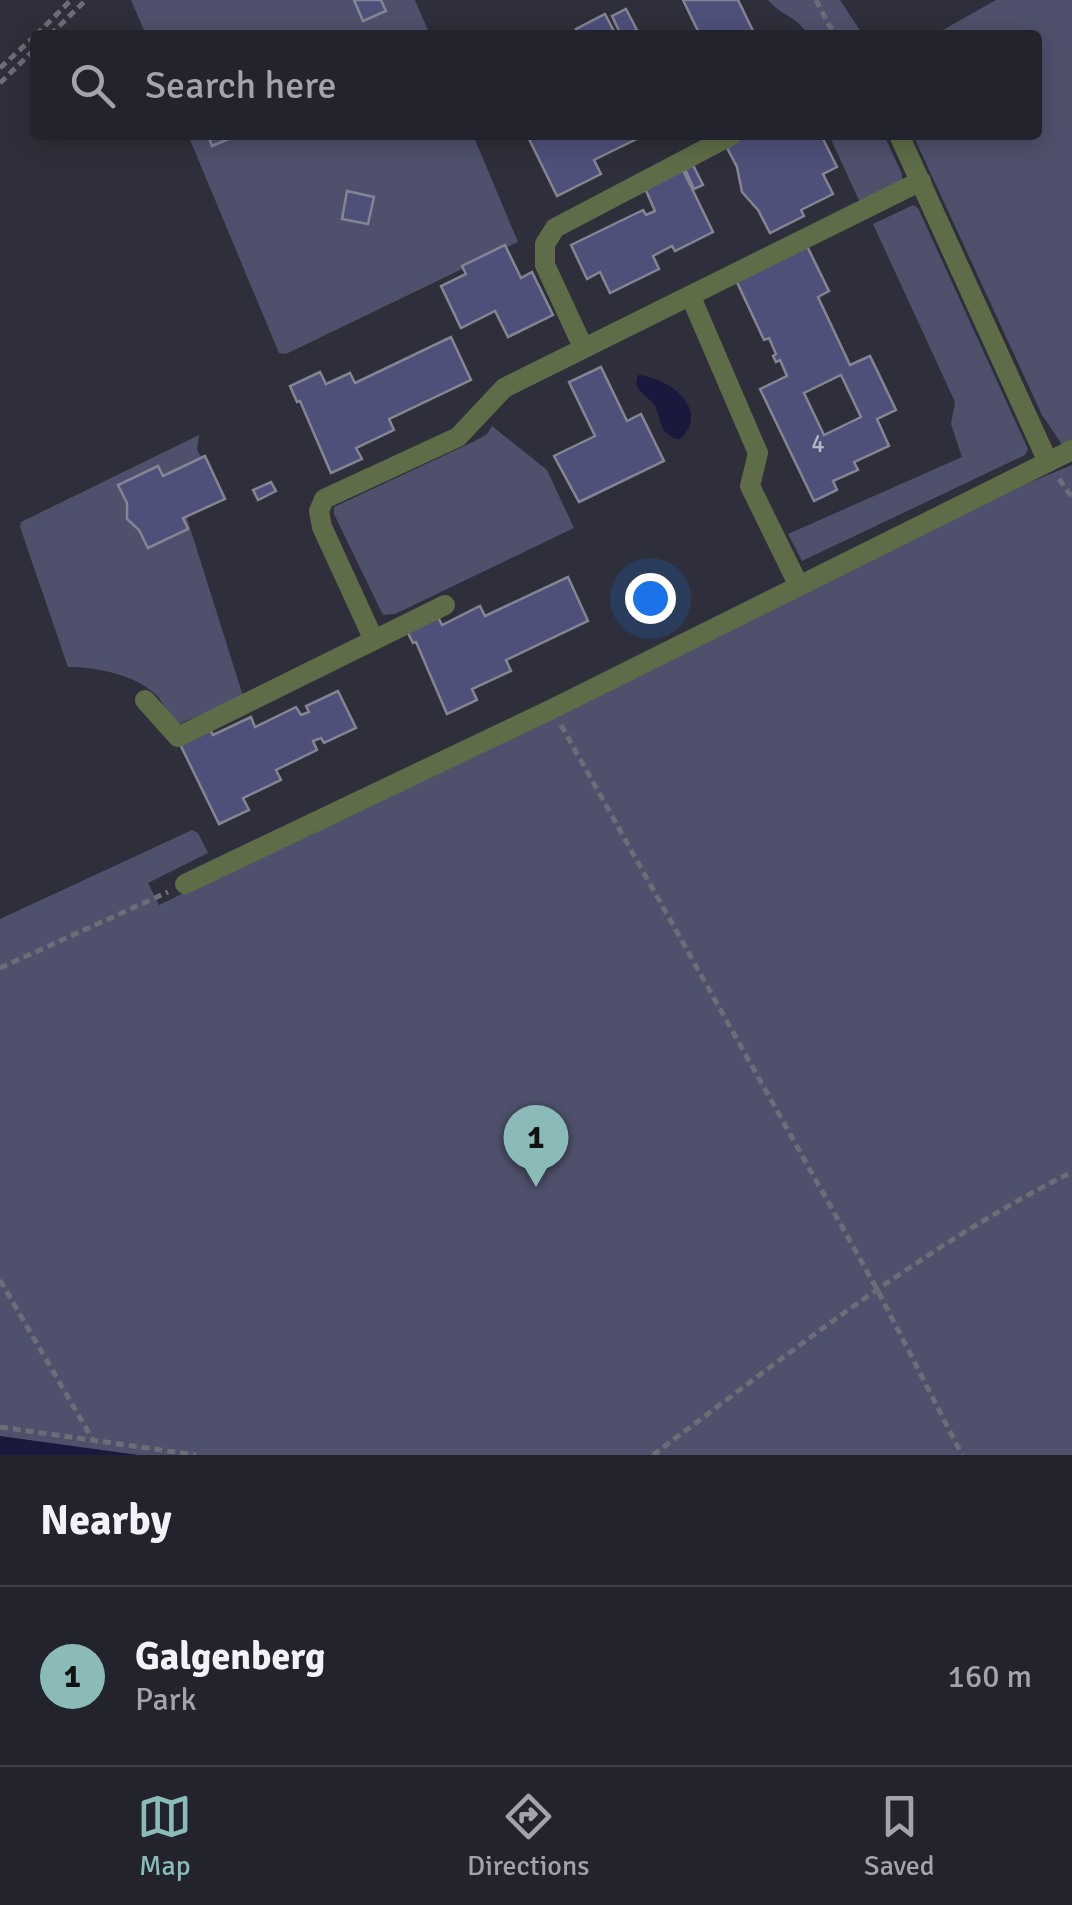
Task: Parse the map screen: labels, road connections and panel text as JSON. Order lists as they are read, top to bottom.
{
  "house_numbers": ["4"],
  "page": {
    "search": "Search here",
    "pins": "1",
    "heading": "Nearby",
    "list": [
      {
        "mark": "1",
        "name": "Galgenberg",
        "note": "Park",
        "value": "160 m"
      }
    ],
    "nav": ["Map", "Directions", "Saved"]
  }
}
